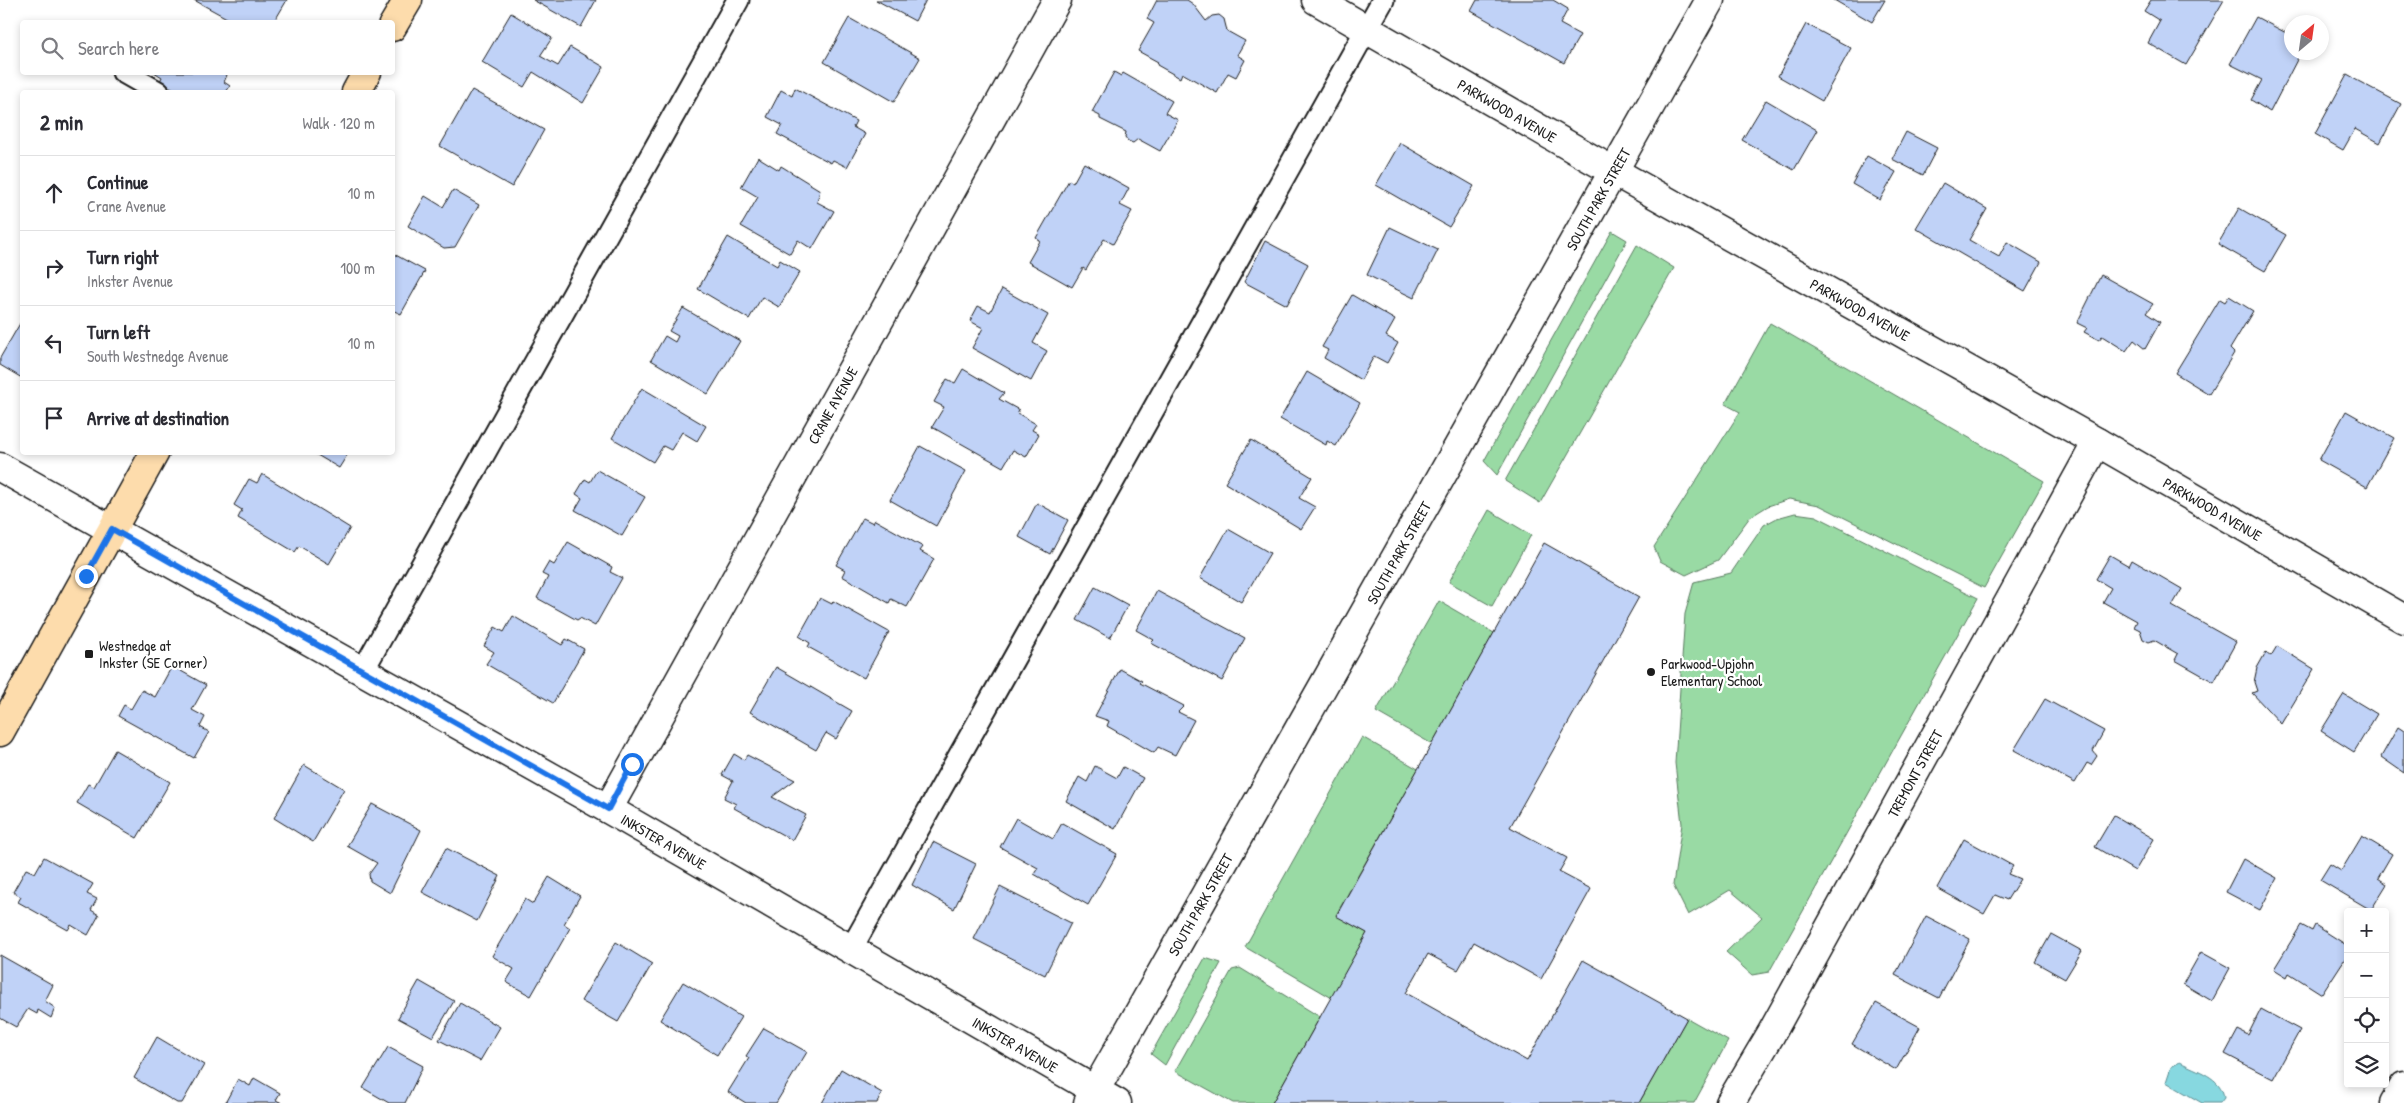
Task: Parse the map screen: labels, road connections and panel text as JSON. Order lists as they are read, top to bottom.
{
  "streets": {
    "street": [
      "PARKWOOD AVENUE",
      "SOUTH PARK STREET",
      "CRANE AVENUE",
      "TREMONT STREET",
      "INKSTER AVENUE"
    ]
  },
  "crossings": [
    ["PARKWOOD AVENUE", "SOUTH PARK STREET"],
    ["PARKWOOD AVENUE", "TREMONT STREET"],
    ["SOUTH PARK STREET", "INKSTER AVENUE"],
    ["CRANE AVENUE", "INKSTER AVENUE"]
  ],
  "places": {
    "transit": ["Westnedge at Inkster (SE Corner)"],
    "other": ["Parkwood-Upjohn Elementary School"]
  },
  "north": "top right",
  "page": {
    "search": "Search here",
    "heading": ["2 min", "Walk · 120 m"],
    "list": [
      ["Continue", "Crane Avenue", "10 m"],
      ["Turn right", "Inkster Avenue", "100 m"],
      ["Turn left", "South Westnedge Avenue", "10 m"],
      "Arrive at destination"
    ],
    "map_buttons": ["+", "−"]
  }
}
